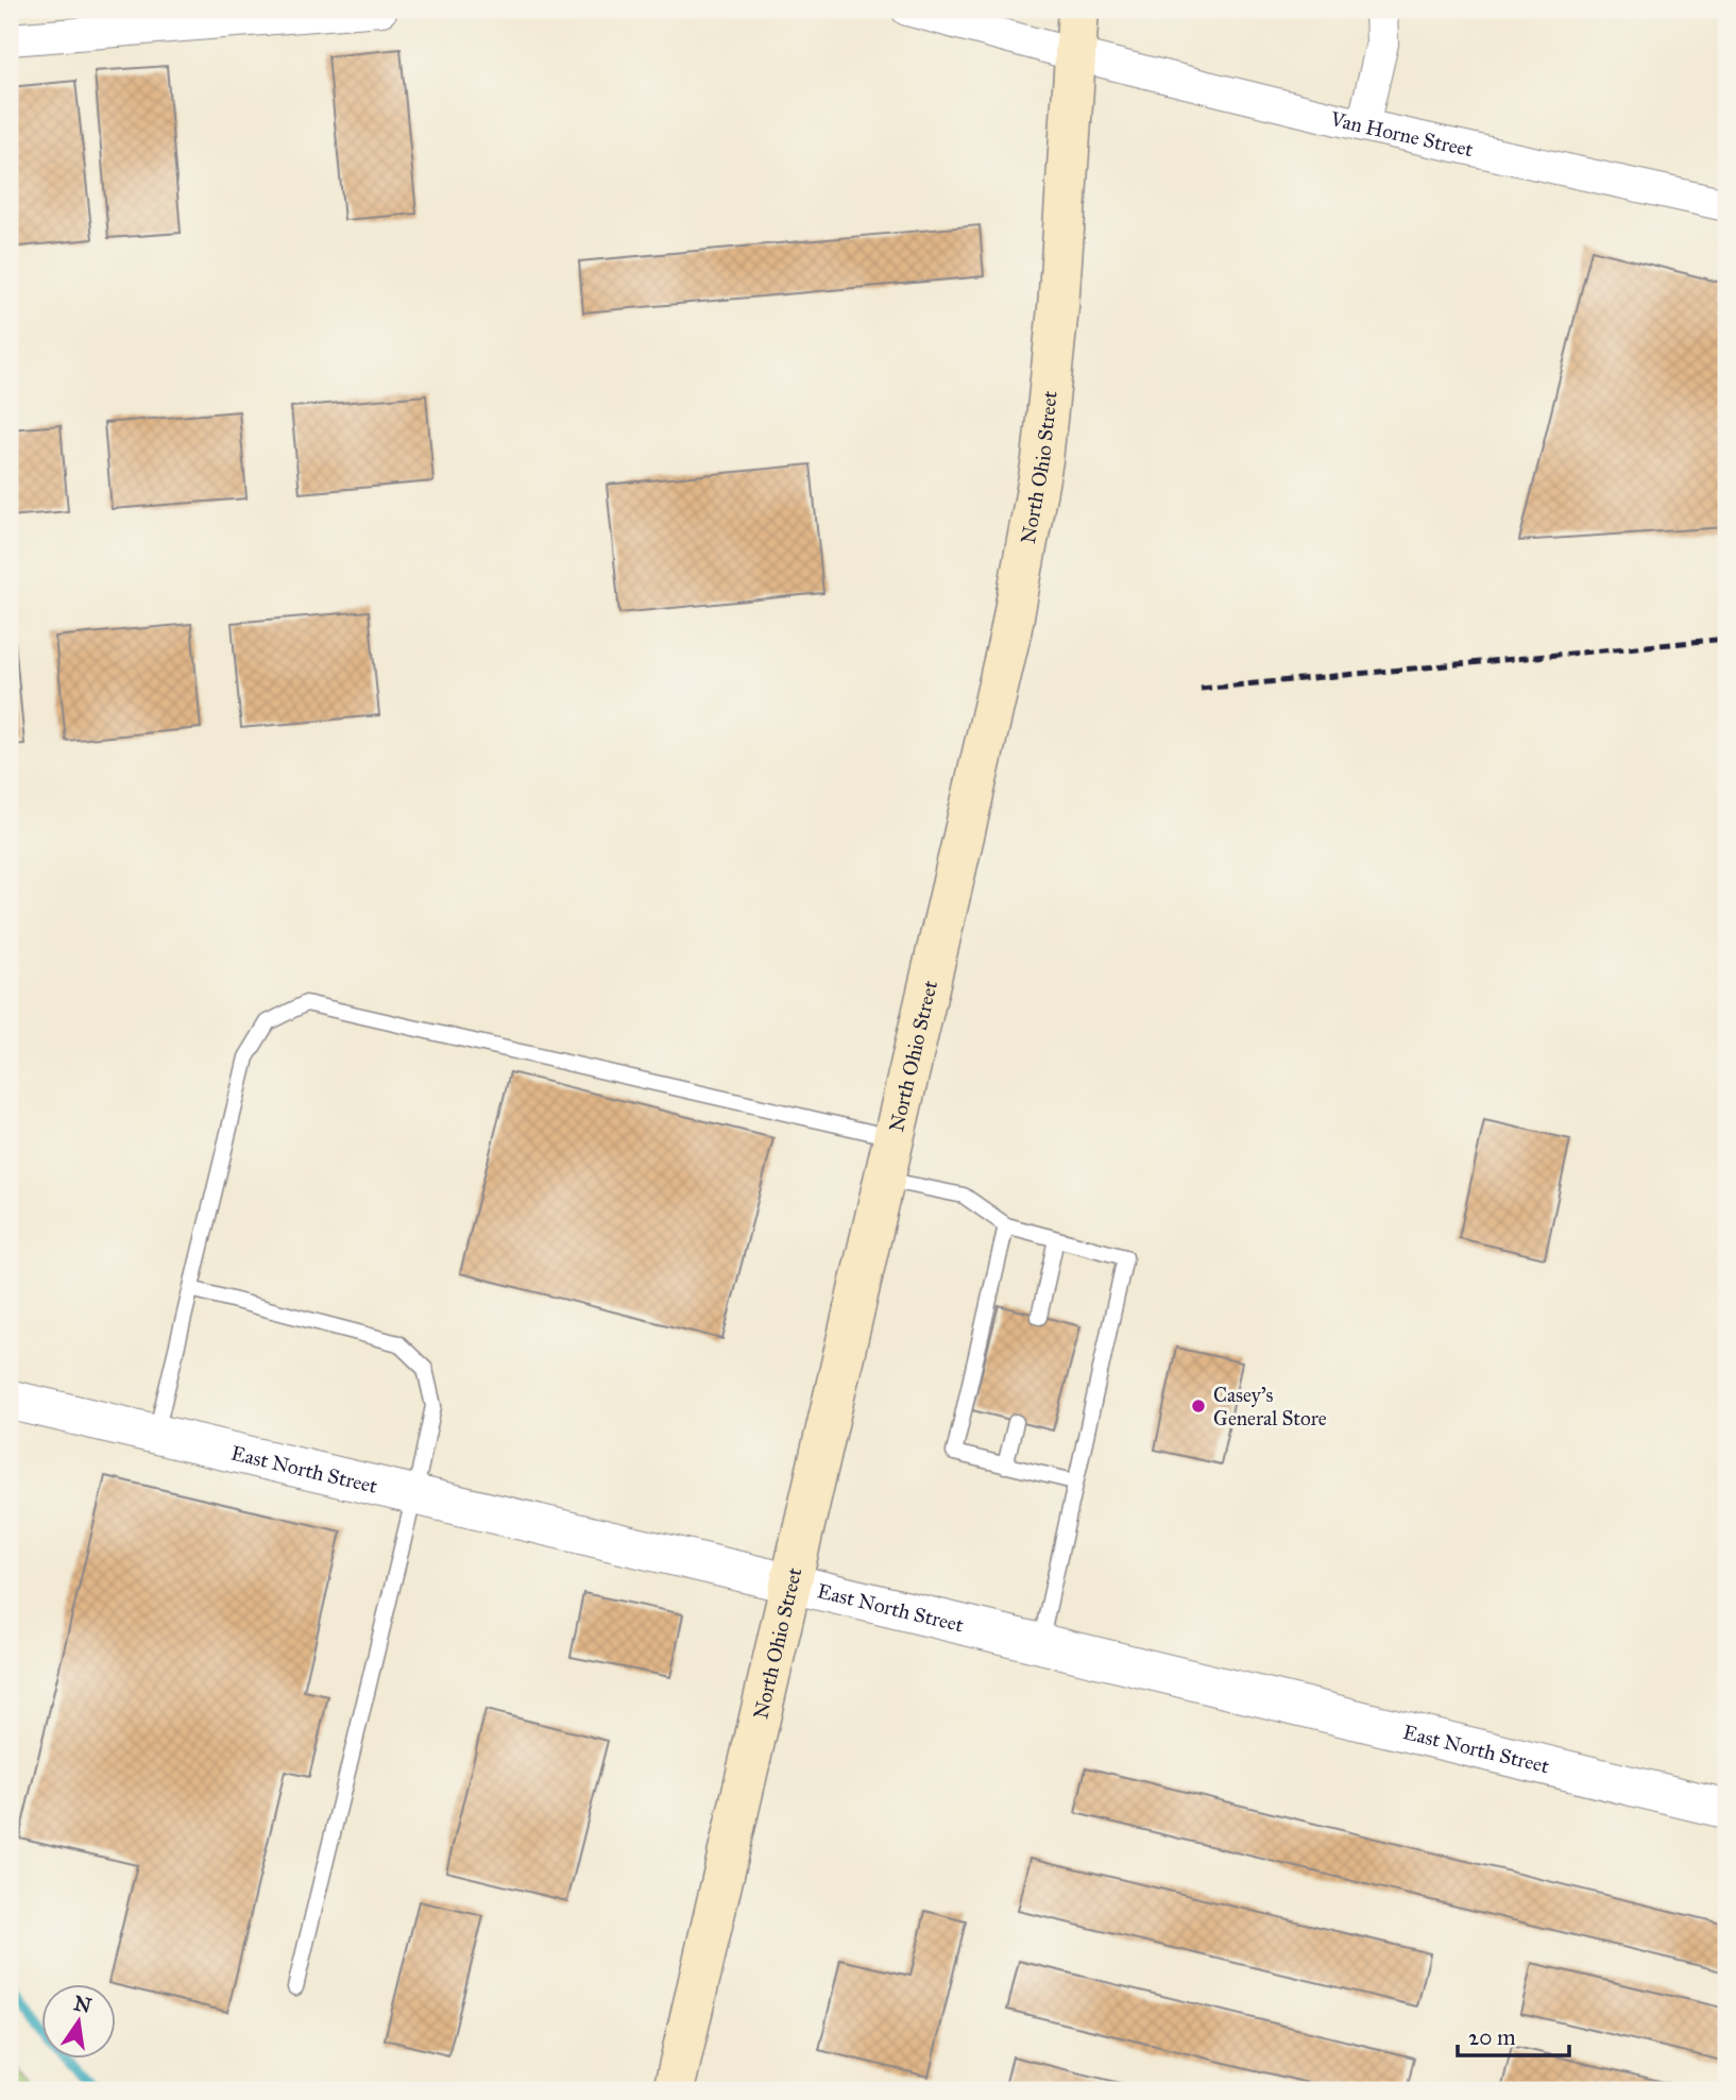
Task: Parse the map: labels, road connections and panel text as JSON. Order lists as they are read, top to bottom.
{
  "streets": {
    "main road": ["North Ohio Street"],
    "street": ["Van Horne Street", "East North Street"]
  },
  "crossings": [
    ["Van Horne Street", "North Ohio Street"],
    ["North Ohio Street", "East North Street"]
  ],
  "places": ["Casey's General Store"],
  "scale_bar": "20 m",
  "north": "top"
}
